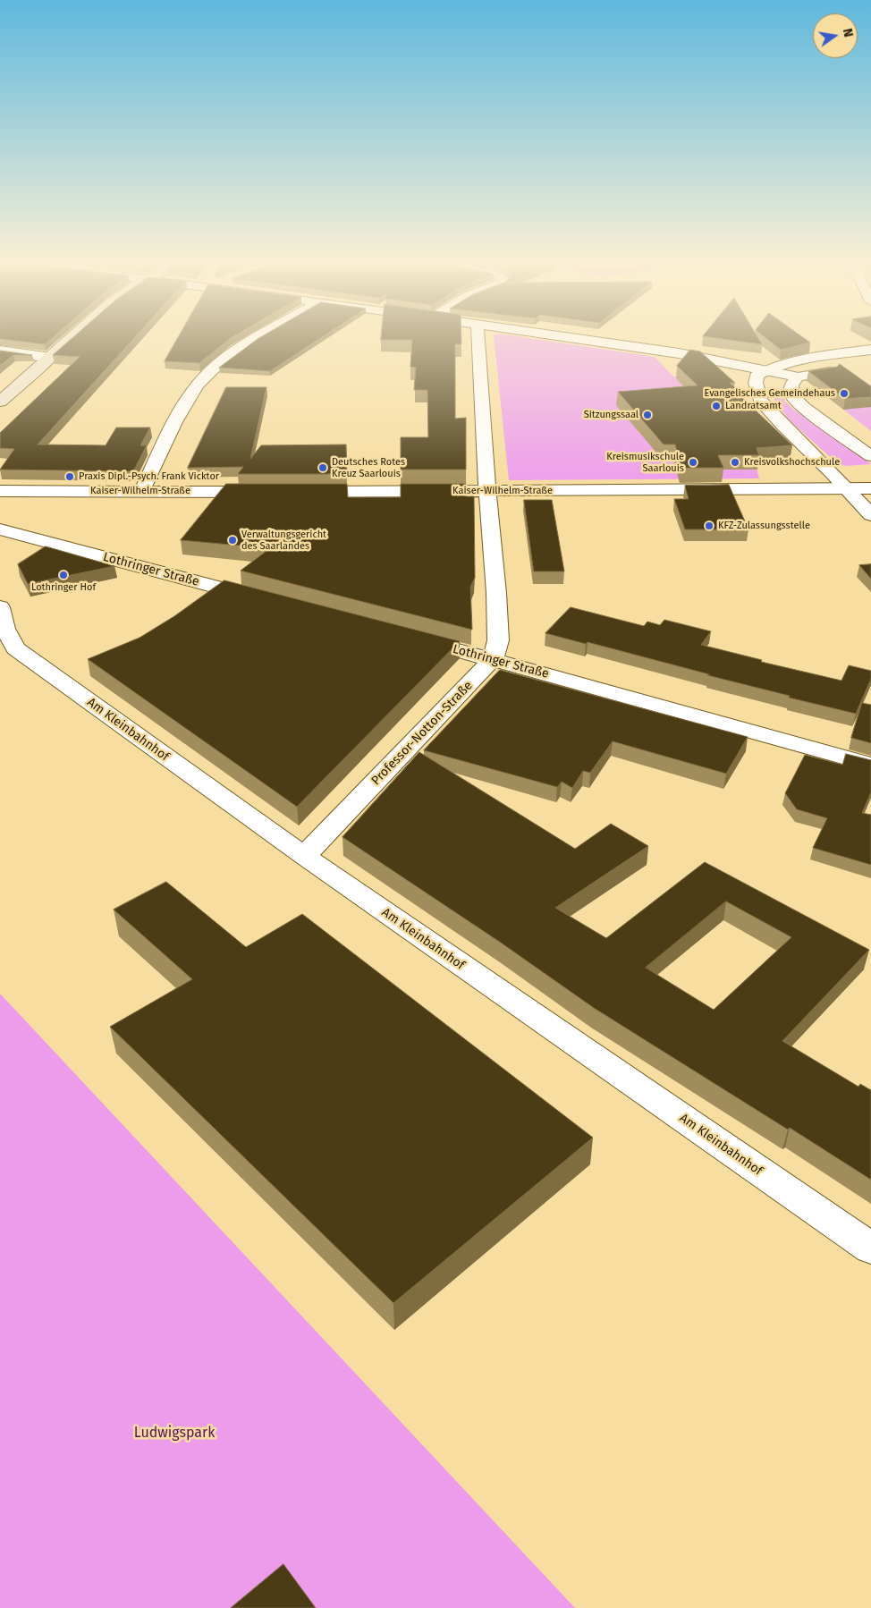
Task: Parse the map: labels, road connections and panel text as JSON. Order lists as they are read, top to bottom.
{
  "streets": {
    "street": [
      "Kaiser-Wilhelm-Straße",
      "Lothringer Straße",
      "Am Kleinbahnhof",
      "Professor-Notton-Straße"
    ]
  },
  "crossings": [
    ["Lothringer Straße", "Professor-Notton-Straße"],
    ["Am Kleinbahnhof", "Professor-Notton-Straße"]
  ],
  "parks": ["Ludwigspark"],
  "places": [
    "Evangelisches Gemeindehaus",
    "Landratsamt",
    "Sitzungssaal",
    "Kreismusikschule Saarlouis",
    "Kreisvolkshochschule",
    "Deutsches Rotes Kreuz Saarlouis",
    "Praxis Dipl.-Psych. Frank Vicktor",
    "KFZ-Zulassungsstelle",
    "Verwaltungsgericht des Saarlandes",
    "Lothringer Hof"
  ],
  "north": "right"
}
